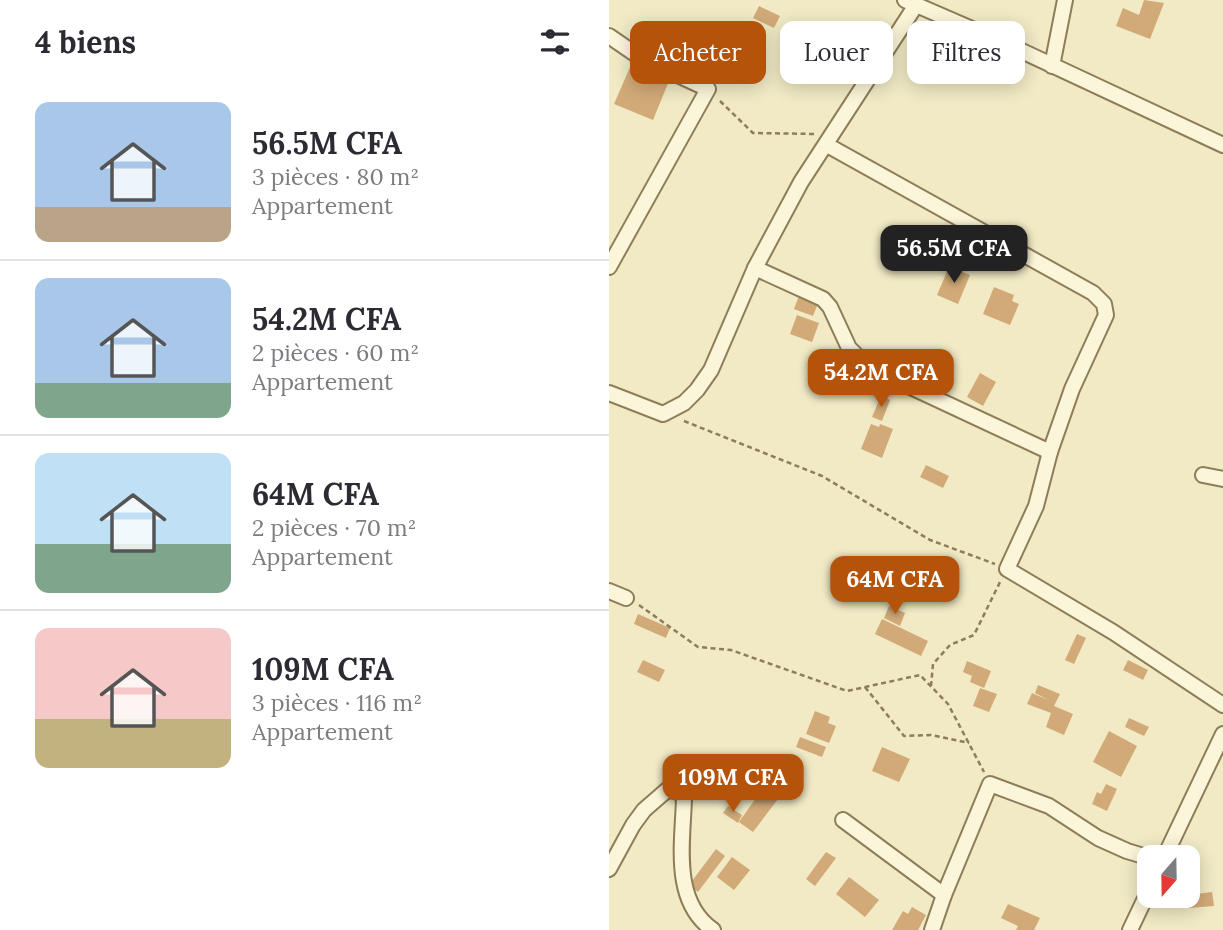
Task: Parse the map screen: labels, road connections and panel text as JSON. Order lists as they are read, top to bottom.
{
  "north": "bottom",
  "page": {
    "heading": "4 biens",
    "chip": ["Acheter", "Louer", "Filtres"],
    "list": [
      {
        "name": "56.5M CFA",
        "note": "3 pièces · 80 m² · Appartement"
      },
      {
        "name": "54.2M CFA",
        "note": "2 pièces · 60 m² · Appartement"
      },
      {
        "name": "64M CFA",
        "note": "2 pièces · 70 m² · Appartement"
      },
      {
        "name": "109M CFA",
        "note": "3 pièces · 116 m² · Appartement"
      }
    ],
    "price": [
      "56.5M CFA",
      "54.2M CFA",
      "64M CFA",
      "109M CFA"
    ]
  }
}
